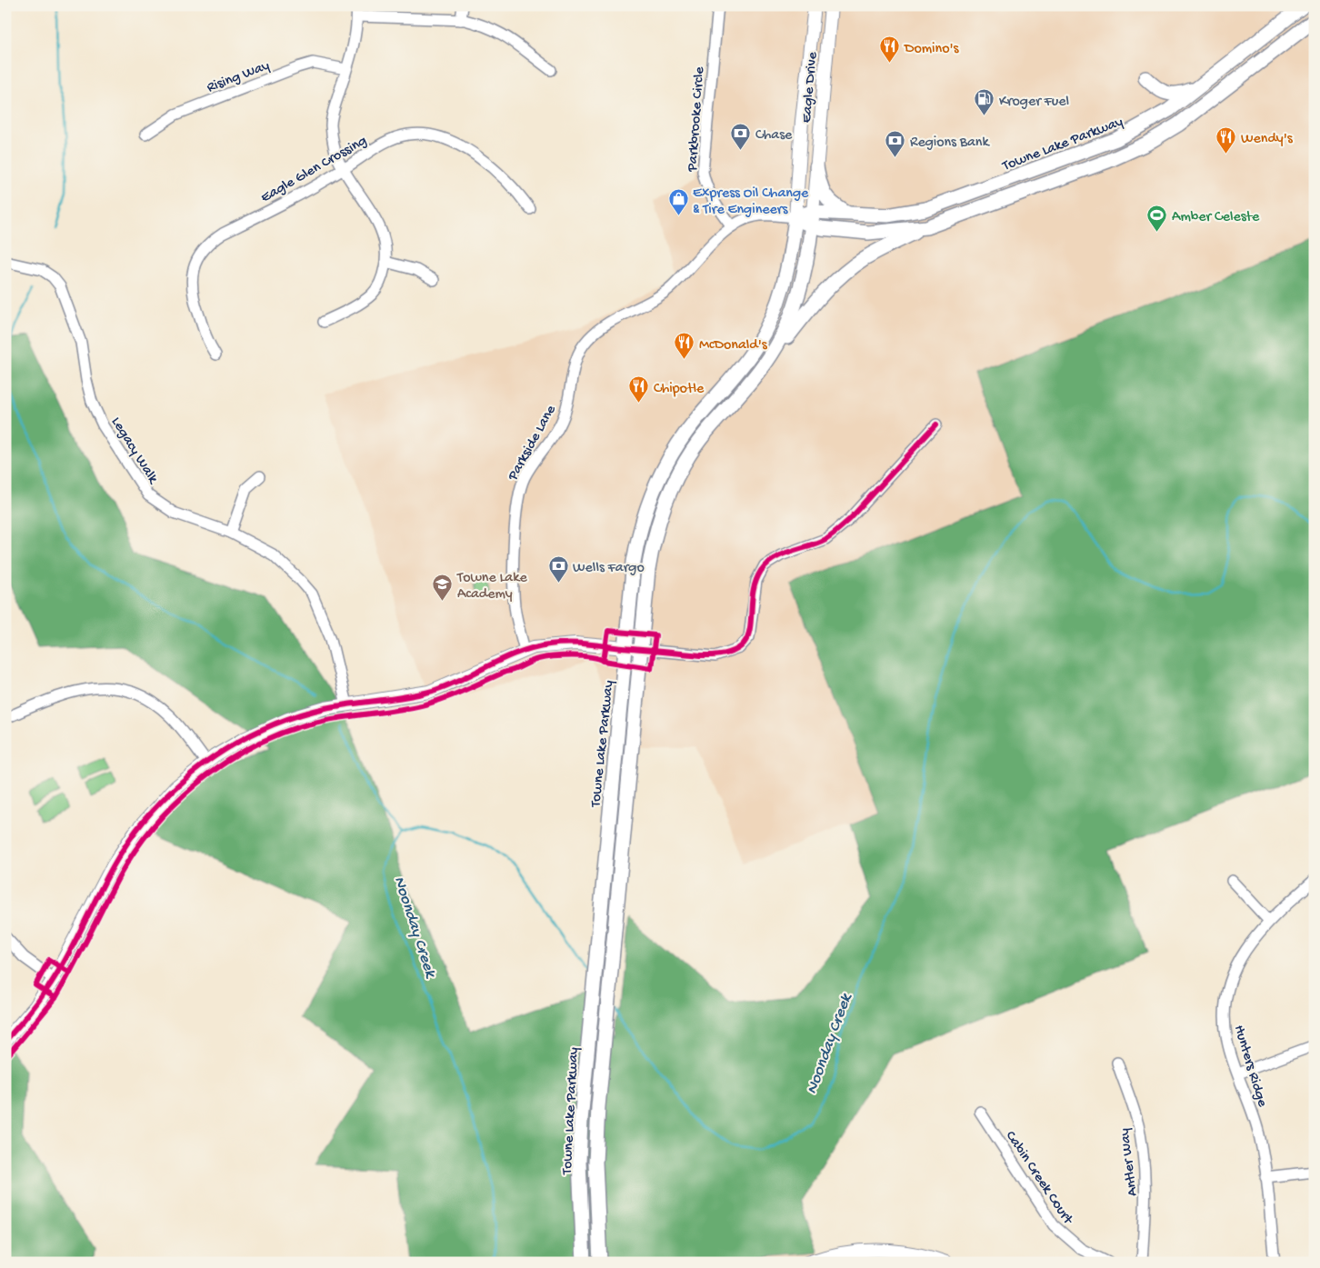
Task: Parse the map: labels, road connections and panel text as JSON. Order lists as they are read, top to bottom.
{
  "streets": {
    "main road": ["Eagle Drive", "Towne Lake Parkway"],
    "street": [
      "Rising Way",
      "Parkbrooke Circle",
      "Eagle Glen Crossing",
      "Parkside Lane",
      "Legacy Walk",
      "Hunters Ridge",
      "Antler Way",
      "Cabin Creek Court"
    ]
  },
  "crossings": [
    ["Eagle Drive", "Towne Lake Parkway"],
    ["Eagle Drive", "Parkside Lane"],
    ["Parkbrooke Circle", "Parkside Lane"],
    ["Towne Lake Parkway", "Parkside Lane"]
  ],
  "water": ["Noonday Creek"],
  "places": {
    "restaurant": [
      "Domino's",
      "Wendy's",
      "McDonald's",
      "Chipotle"
    ],
    "fuel station": ["Kroger Fuel"],
    "bank": ["Chase", "Regions Bank", "Wells Fargo"],
    "shop": ["Express Oil Change & Tire Engineers"],
    "sports": ["Amber Celeste"],
    "school or university": ["Towne Lake Academy"]
  }
}
